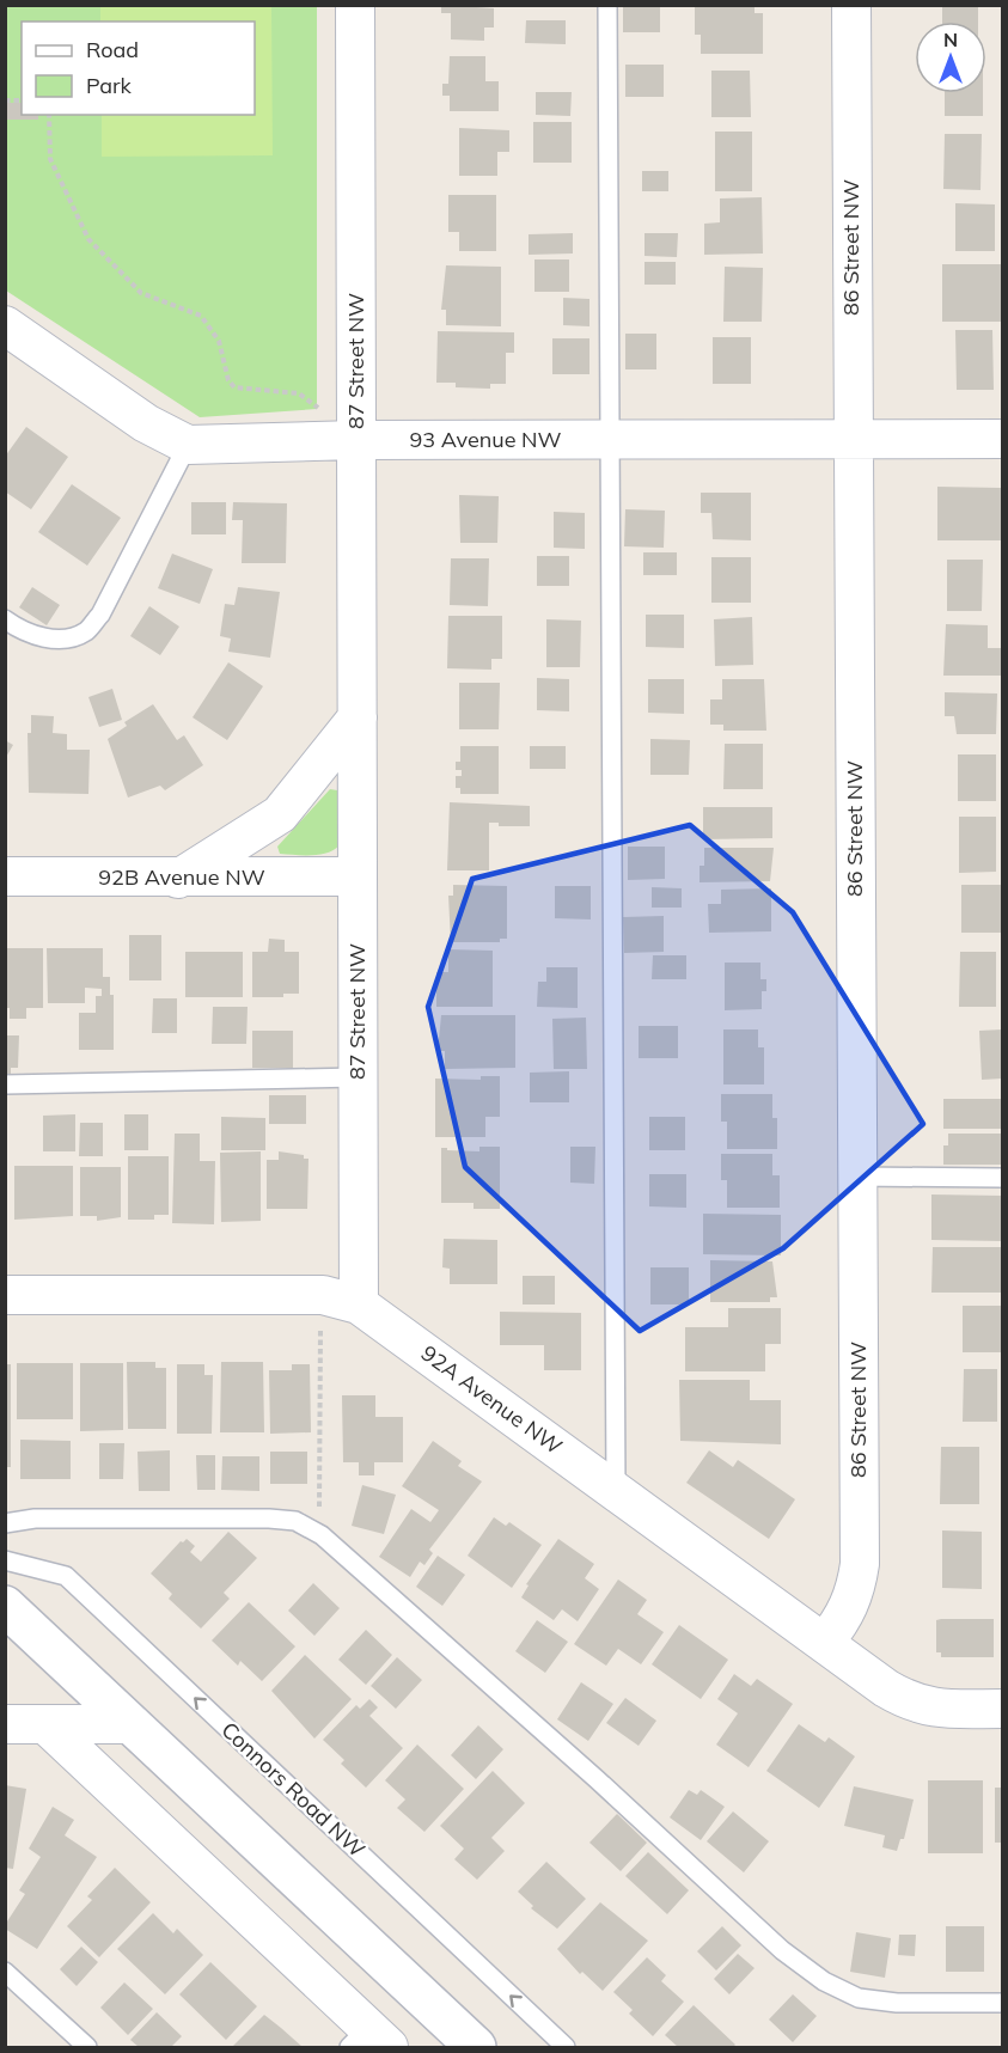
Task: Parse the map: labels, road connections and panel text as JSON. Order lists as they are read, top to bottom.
{
  "streets": {
    "street": [
      "86 Street NW",
      "87 Street NW",
      "93 Avenue NW",
      "92B Avenue NW",
      "92A Avenue NW"
    ],
    "lane": ["Connors Road NW"]
  },
  "crossings": [
    ["86 Street NW", "93 Avenue NW"],
    ["86 Street NW", "92A Avenue NW"],
    ["87 Street NW", "93 Avenue NW"],
    ["87 Street NW", "92B Avenue NW"],
    ["87 Street NW", "92A Avenue NW"]
  ],
  "legend": ["Road", "Park"],
  "north": "top"
}
